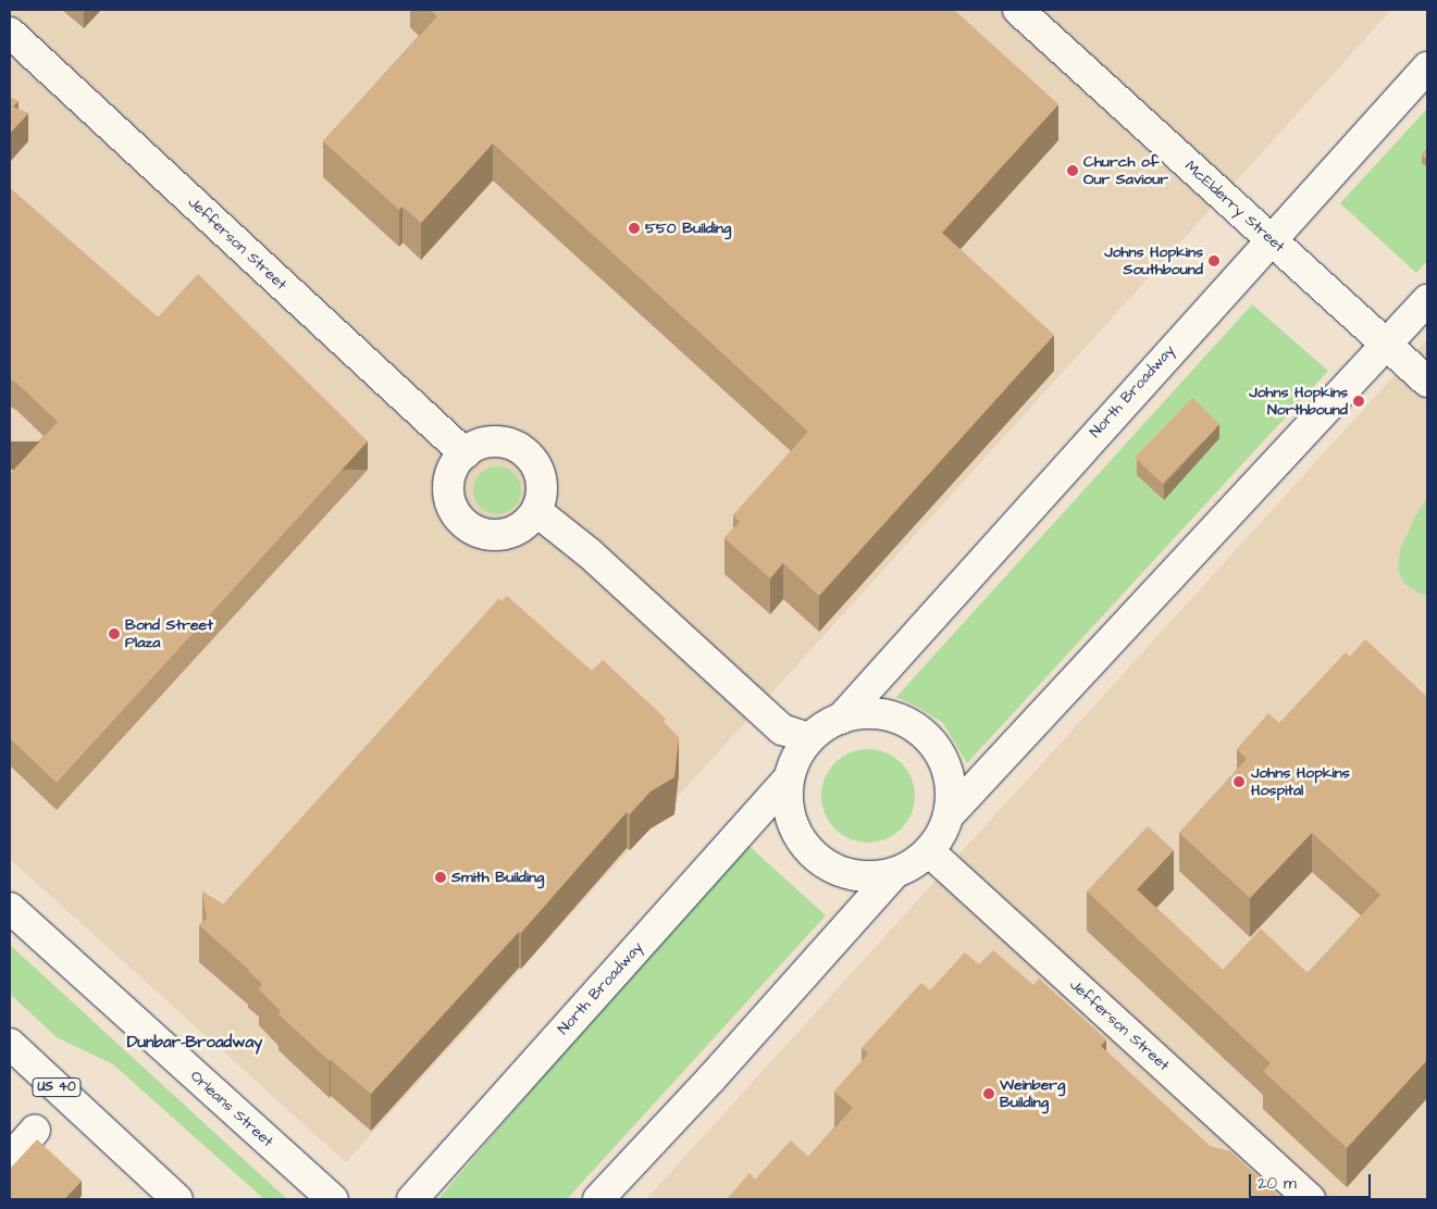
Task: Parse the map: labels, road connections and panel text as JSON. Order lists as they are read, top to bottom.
{
  "streets": {
    "main road": [
      "McElderry Street",
      "Jefferson Street",
      "North Broadway",
      "US 40",
      "Orleans Street"
    ]
  },
  "crossings": [
    ["McElderry Street", "North Broadway"],
    ["Jefferson Street", "North Broadway"]
  ],
  "districts": ["Dunbar-Broadway"],
  "places": [
    "Church of Our Saviour",
    "550 Building",
    "Johns Hopkins Southbound",
    "Johns Hopkins Northbound",
    "Bond Street Plaza",
    "Johns Hopkins Hospital",
    "Smith Building",
    "Weinberg Building"
  ],
  "scale_bar": "20 m"
}
